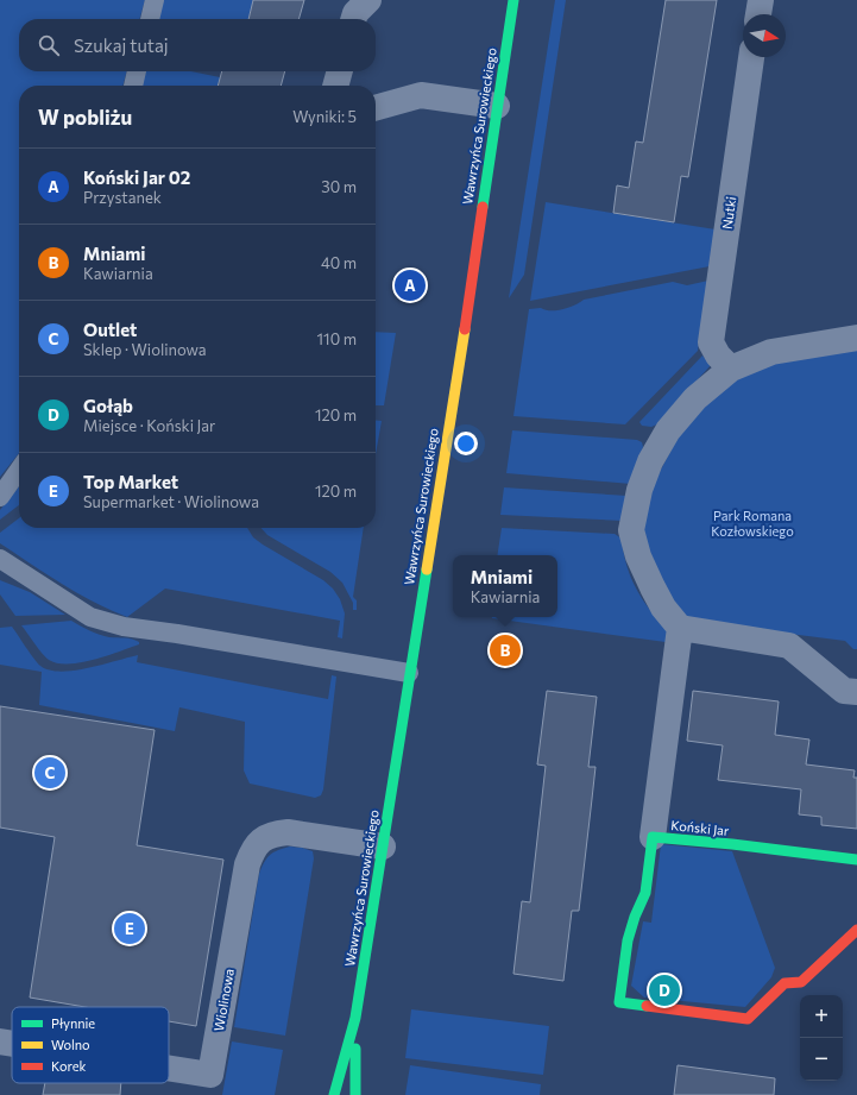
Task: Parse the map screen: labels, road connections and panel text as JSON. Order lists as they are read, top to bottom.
{
  "streets": {
    "street": [
      "Wawrzyńca Surowieckiego",
      "Nutki",
      "Koński Jar",
      "Wiolinowa"
    ]
  },
  "crossings": [
    ["Wawrzyńca Surowieckiego", "Wiolinowa"]
  ],
  "parks": ["Park Romana Kozłowskiego"],
  "legend": ["Płynnie", "Wolno", "Korek"],
  "north": "right",
  "page": {
    "search": "Szukaj tutaj",
    "heading": ["W pobliżu", "Wyniki: 5"],
    "list": [
      {
        "mark": "A",
        "name": "Koński Jar 02",
        "note": "Przystanek",
        "value": "30 m"
      },
      {
        "mark": "B",
        "name": "Mniami",
        "note": "Kawiarnia",
        "value": "40 m"
      },
      {
        "mark": "C",
        "name": "Outlet",
        "note": "Sklep · Wiolinowa",
        "value": "110 m"
      },
      {
        "mark": "D",
        "name": "Gołąb",
        "note": "Miejsce · Koński Jar",
        "value": "120 m"
      },
      {
        "mark": "E",
        "name": "Top Market",
        "note": "Supermarket · Wiolinowa",
        "value": "120 m"
      }
    ],
    "pins": [
      "A",
      "B",
      "C",
      "E",
      "D"
    ],
    "popup": ["Mniami", "Kawiarnia"],
    "map_buttons": ["+", "−"]
  }
}
